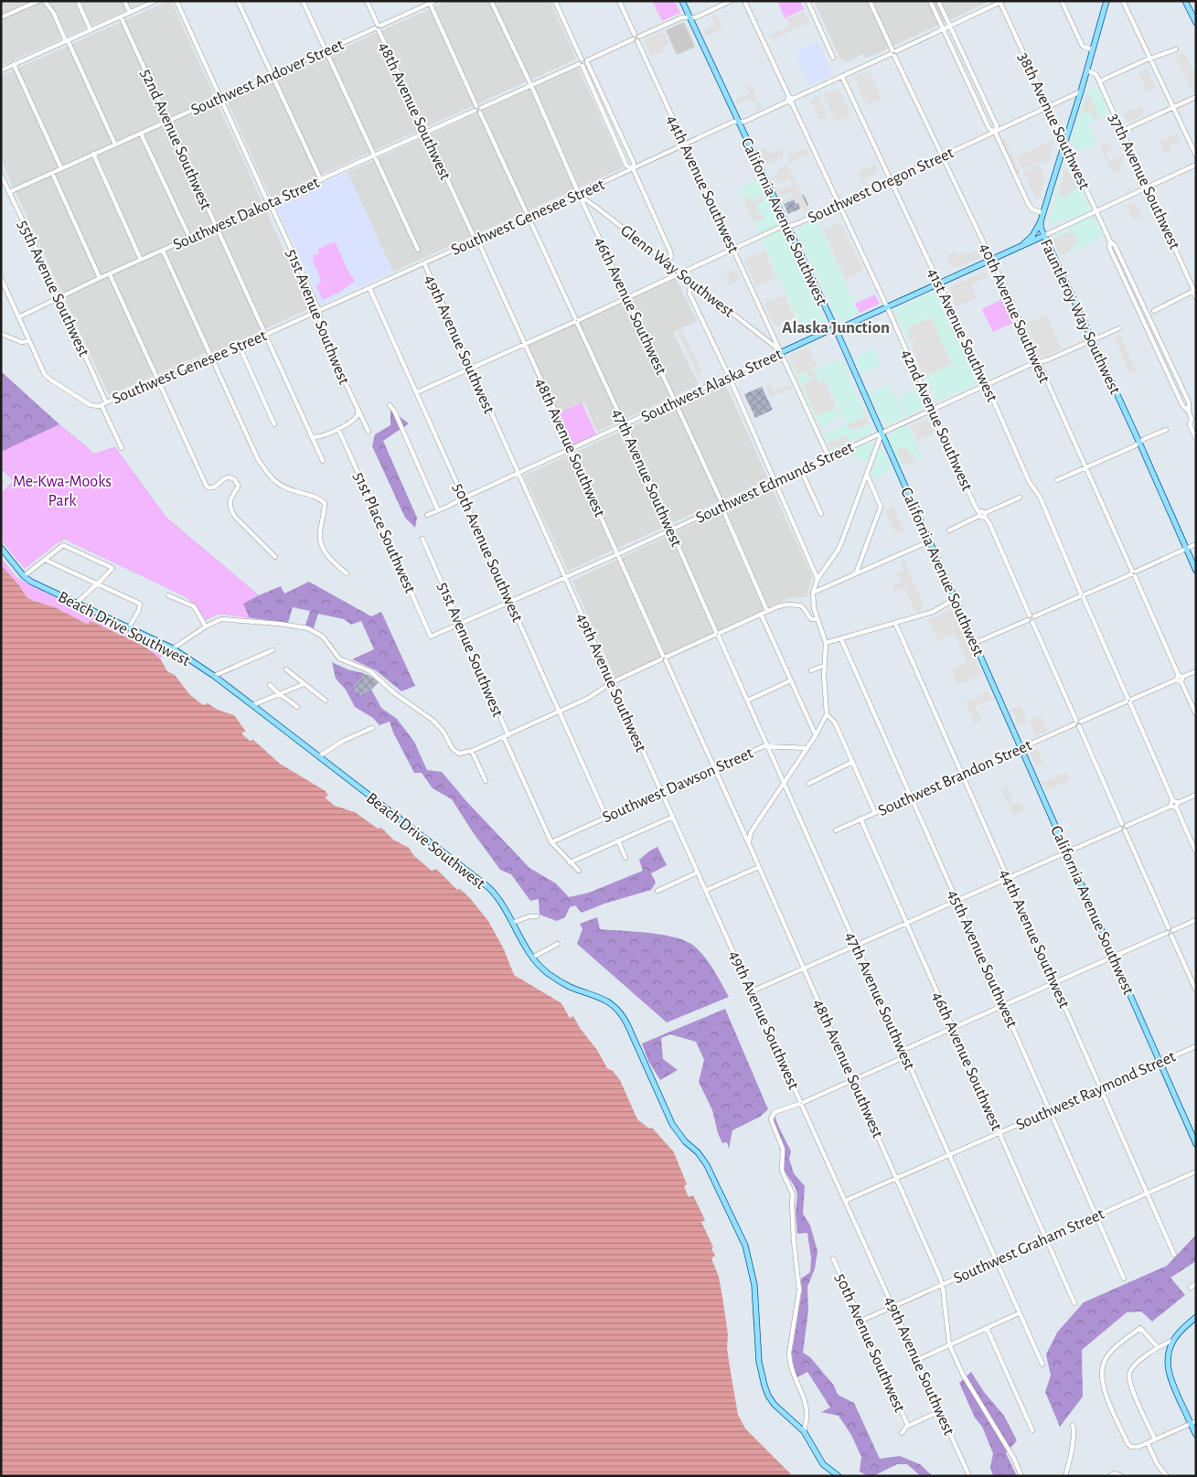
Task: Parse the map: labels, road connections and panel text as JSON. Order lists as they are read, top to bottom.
{
  "streets": {
    "main road": [
      "California Avenue Southwest",
      "Fauntleroy Way Southwest",
      "Southwest Alaska Street",
      "Beach Drive Southwest"
    ],
    "street": [
      "Southwest Andover Street",
      "48th Avenue Southwest",
      "38th Avenue Southwest",
      "52nd Avenue Southwest",
      "37th Avenue Southwest",
      "44th Avenue Southwest",
      "Southwest Oregon Street",
      "Southwest Dakota Street",
      "Southwest Genesee Street",
      "Glenn Way Southwest",
      "55th Avenue Southwest",
      "46th Avenue Southwest",
      "40th Avenue Southwest",
      "51st Avenue Southwest",
      "41st Avenue Southwest",
      "49th Avenue Southwest",
      "42nd Avenue Southwest",
      "47th Avenue Southwest",
      "Southwest Edmunds Street",
      "51st Place Southwest",
      "50th Avenue Southwest",
      "Southwest Brandon Street",
      "Southwest Dawson Street",
      "45th Avenue Southwest",
      "Southwest Raymond Street",
      "Southwest Graham Street"
    ]
  },
  "crossings": [
    ["Southwest Andover Street", "48th Avenue Southwest"],
    ["Southwest Andover Street", "52nd Avenue Southwest"],
    ["Southwest Andover Street", "55th Avenue Southwest"],
    ["Southwest Andover Street", "51st Avenue Southwest"],
    ["Southwest Andover Street", "47th Avenue Southwest"],
    ["48th Avenue Southwest", "Southwest Oregon Street"],
    ["48th Avenue Southwest", "Southwest Dakota Street"],
    ["48th Avenue Southwest", "Southwest Genesee Street"],
    ["48th Avenue Southwest", "Southwest Alaska Street"],
    ["48th Avenue Southwest", "Southwest Edmunds Street"],
    ["48th Avenue Southwest", "Southwest Dawson Street"],
    ["48th Avenue Southwest", "Southwest Raymond Street"],
    ["48th Avenue Southwest", "Southwest Graham Street"],
    ["38th Avenue Southwest", "Southwest Oregon Street"],
    ["38th Avenue Southwest", "Southwest Genesee Street"],
    ["38th Avenue Southwest", "Fauntleroy Way Southwest"],
    ["38th Avenue Southwest", "Southwest Alaska Street"],
    ["52nd Avenue Southwest", "Southwest Dakota Street"],
    ["52nd Avenue Southwest", "Southwest Genesee Street"],
    ["37th Avenue Southwest", "Fauntleroy Way Southwest"],
    ["37th Avenue Southwest", "Southwest Alaska Street"],
    ["44th Avenue Southwest", "Southwest Oregon Street"],
    ["44th Avenue Southwest", "Southwest Genesee Street"],
    ["44th Avenue Southwest", "Glenn Way Southwest"],
    ["44th Avenue Southwest", "Southwest Alaska Street"],
    ["44th Avenue Southwest", "Southwest Edmunds Street"],
    ["44th Avenue Southwest", "Southwest Brandon Street"],
    ["44th Avenue Southwest", "Southwest Raymond Street"],
    ["44th Avenue Southwest", "Southwest Graham Street"],
    ["Southwest Oregon Street", "California Avenue Southwest"],
    ["Southwest Oregon Street", "Glenn Way Southwest"],
    ["Southwest Oregon Street", "46th Avenue Southwest"],
    ["Southwest Oregon Street", "40th Avenue Southwest"],
    ["Southwest Oregon Street", "Fauntleroy Way Southwest"],
    ["Southwest Oregon Street", "41st Avenue Southwest"],
    ["Southwest Oregon Street", "49th Avenue Southwest"],
    ["Southwest Oregon Street", "42nd Avenue Southwest"],
    ["Southwest Oregon Street", "47th Avenue Southwest"],
    ["Southwest Oregon Street", "50th Avenue Southwest"],
    ["Southwest Dakota Street", "55th Avenue Southwest"],
    ["Southwest Dakota Street", "46th Avenue Southwest"],
    ["Southwest Dakota Street", "51st Avenue Southwest"],
    ["Southwest Dakota Street", "47th Avenue Southwest"],
    ["Southwest Genesee Street", "California Avenue Southwest"],
    ["Southwest Genesee Street", "Glenn Way Southwest"],
    ["Southwest Genesee Street", "55th Avenue Southwest"],
    ["Southwest Genesee Street", "46th Avenue Southwest"],
    ["Southwest Genesee Street", "40th Avenue Southwest"],
    ["Southwest Genesee Street", "51st Avenue Southwest"],
    ["Southwest Genesee Street", "41st Avenue Southwest"],
    ["Southwest Genesee Street", "49th Avenue Southwest"],
    ["Southwest Genesee Street", "42nd Avenue Southwest"],
    ["Southwest Genesee Street", "47th Avenue Southwest"],
    ["Southwest Genesee Street", "50th Avenue Southwest"],
    ["California Avenue Southwest", "Southwest Alaska Street"],
    ["California Avenue Southwest", "Southwest Edmunds Street"],
    ["California Avenue Southwest", "Southwest Brandon Street"],
    ["California Avenue Southwest", "Southwest Raymond Street"],
    ["Glenn Way Southwest", "46th Avenue Southwest"],
    ["Glenn Way Southwest", "Southwest Alaska Street"],
    ["46th Avenue Southwest", "Southwest Alaska Street"],
    ["46th Avenue Southwest", "Southwest Edmunds Street"],
    ["46th Avenue Southwest", "Southwest Brandon Street"],
    ["46th Avenue Southwest", "Southwest Raymond Street"],
    ["46th Avenue Southwest", "Southwest Graham Street"],
    ["40th Avenue Southwest", "Southwest Alaska Street"],
    ["40th Avenue Southwest", "Southwest Edmunds Street"],
    ["40th Avenue Southwest", "Southwest Brandon Street"],
    ["51st Avenue Southwest", "Southwest Edmunds Street"],
    ["51st Avenue Southwest", "Southwest Dawson Street"],
    ["Fauntleroy Way Southwest", "Southwest Alaska Street"],
    ["Fauntleroy Way Southwest", "Southwest Edmunds Street"],
    ["41st Avenue Southwest", "Southwest Alaska Street"],
    ["41st Avenue Southwest", "Southwest Edmunds Street"],
    ["41st Avenue Southwest", "Southwest Brandon Street"],
    ["49th Avenue Southwest", "Southwest Alaska Street"],
    ["49th Avenue Southwest", "Southwest Edmunds Street"],
    ["49th Avenue Southwest", "Southwest Dawson Street"],
    ["49th Avenue Southwest", "Southwest Raymond Street"],
    ["49th Avenue Southwest", "Southwest Graham Street"],
    ["Southwest Alaska Street", "42nd Avenue Southwest"],
    ["Southwest Alaska Street", "47th Avenue Southwest"],
    ["Southwest Alaska Street", "50th Avenue Southwest"],
    ["42nd Avenue Southwest", "Southwest Edmunds Street"],
    ["47th Avenue Southwest", "Southwest Edmunds Street"],
    ["47th Avenue Southwest", "Southwest Dawson Street"],
    ["47th Avenue Southwest", "Southwest Raymond Street"],
    ["47th Avenue Southwest", "Southwest Graham Street"],
    ["Southwest Edmunds Street", "51st Place Southwest"],
    ["Southwest Edmunds Street", "50th Avenue Southwest"],
    ["50th Avenue Southwest", "Southwest Dawson Street"],
    ["50th Avenue Southwest", "Southwest Graham Street"],
    ["Southwest Brandon Street", "45th Avenue Southwest"],
    ["45th Avenue Southwest", "Southwest Raymond Street"],
    ["45th Avenue Southwest", "Southwest Graham Street"]
  ],
  "districts": ["Alaska Junction"],
  "parks": ["Me-Kwa-Mooks Park"]
}
